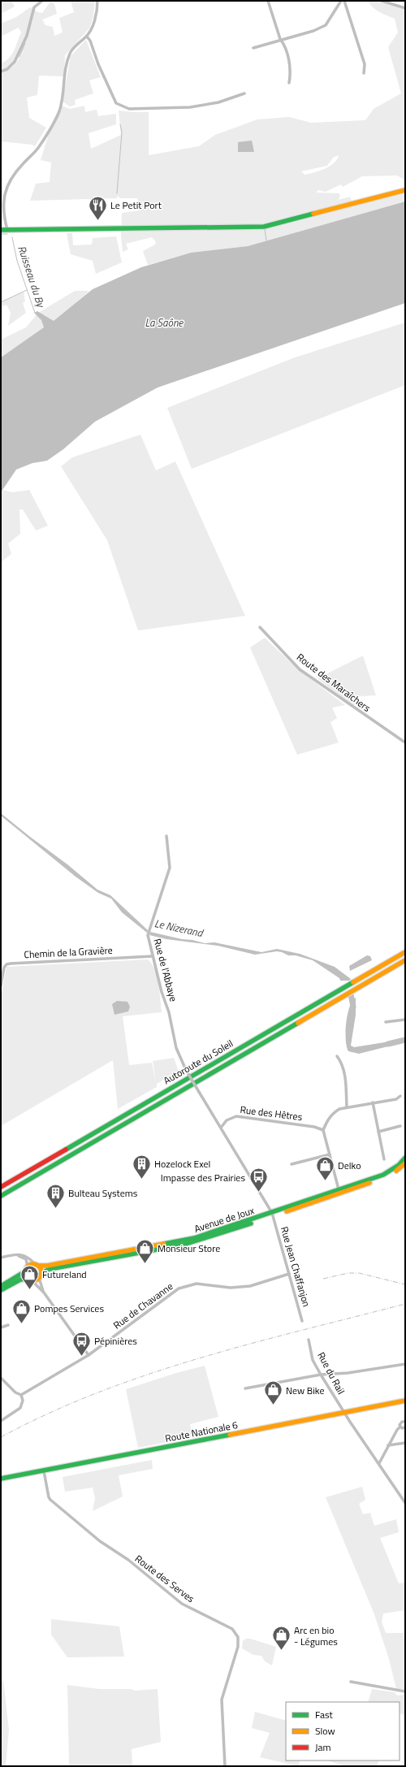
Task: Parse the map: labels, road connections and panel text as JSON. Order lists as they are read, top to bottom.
{
  "streets": {
    "main road": ["Autoroute du Soleil", "Avenue de Joux", "Route Nationale 6"],
    "street": [
      "Route des Maraîchers",
      "Chemin de la Gravière",
      "Rue de l'Abbaye",
      "Rue des Hêtres",
      "Rue Jean Chaffanjon",
      "Rue de Chavanne",
      "Rue du Rail",
      "Route des Serves"
    ]
  },
  "crossings": [
    ["Chemin de la Gravière", "Rue de l'Abbaye"],
    ["Rue de l'Abbaye", "Rue des Hêtres"],
    ["Avenue de Joux", "Rue Jean Chaffanjon"],
    ["Rue Jean Chaffanjon", "Rue de Chavanne"],
    ["Rue du Rail", "Route Nationale 6"],
    ["Route Nationale 6", "Route des Serves"]
  ],
  "water": ["Ruisseau du By", "La Saône", "Le Nizerand"],
  "places": {
    "restaurant": ["Le Petit Port"],
    "building": ["Hozelock Exel", "Bulteau Systems"],
    "shop": [
      "Delko",
      "Monsieur Store",
      "Futureland",
      "Pompes Services",
      "New Bike",
      "Arc en bio - Légumes"
    ],
    "bus stop": ["Impasse des Prairies", "Pépinières"]
  },
  "legend": ["Fast", "Slow", "Jam"]
}
